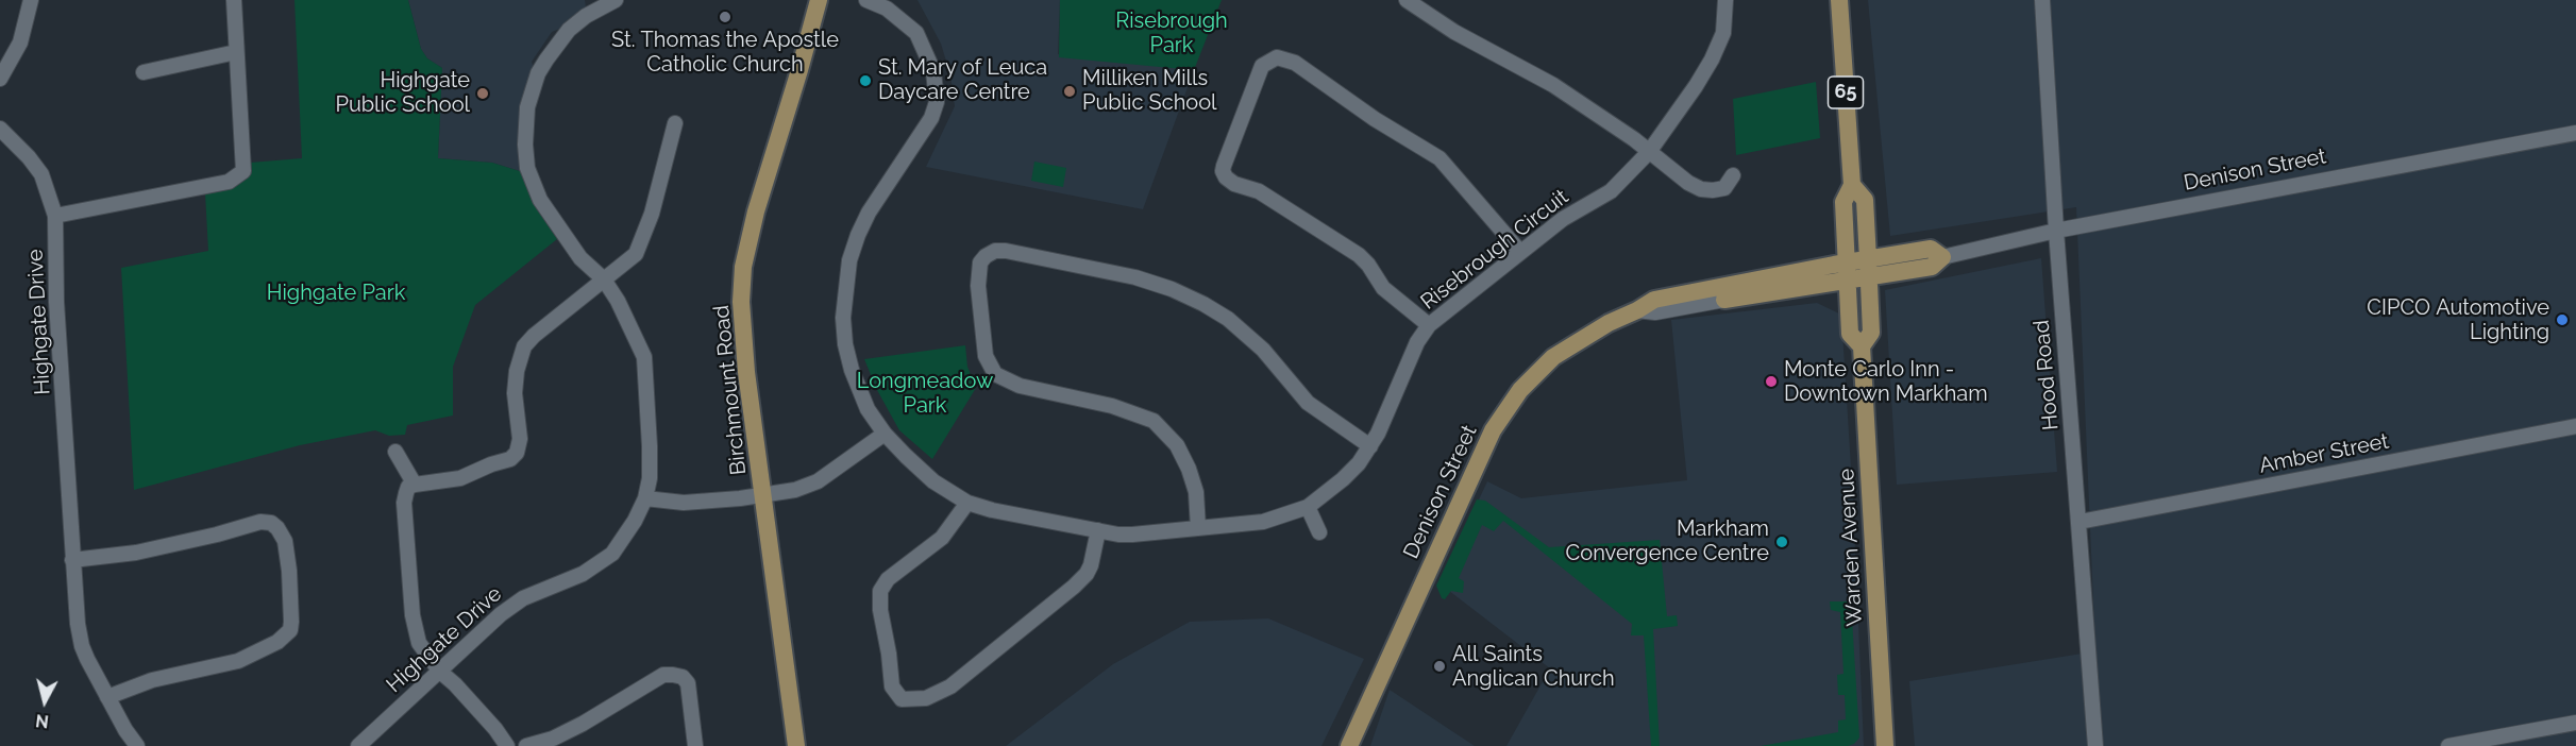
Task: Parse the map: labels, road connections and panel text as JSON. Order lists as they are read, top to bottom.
{
  "streets": {
    "main road": [
      "65",
      "Denison Street",
      "Birchmount Road",
      "Warden Avenue"
    ],
    "street": [
      "Risebrough Circuit",
      "Highgate Drive",
      "Hood Road",
      "Amber Street"
    ]
  },
  "crossings": [
    ["Denison Street", "Hood Road"],
    ["Denison Street", "Warden Avenue"],
    ["Hood Road", "Amber Street"]
  ],
  "parks": ["Risebrough Park", "Highgate Park", "Longmeadow Park"],
  "places": [
    "St. Thomas the Apostle Catholic Church",
    "St. Mary of Leuca Daycare Centre",
    "Milliken Mills Public School",
    "Highgate Public School",
    "CIPCO Automotive Lighting",
    "Monte Carlo Inn - Downtown Markham",
    "Markham Convergence Centre",
    "All Saints Anglican Church"
  ],
  "north": "bottom"
}
